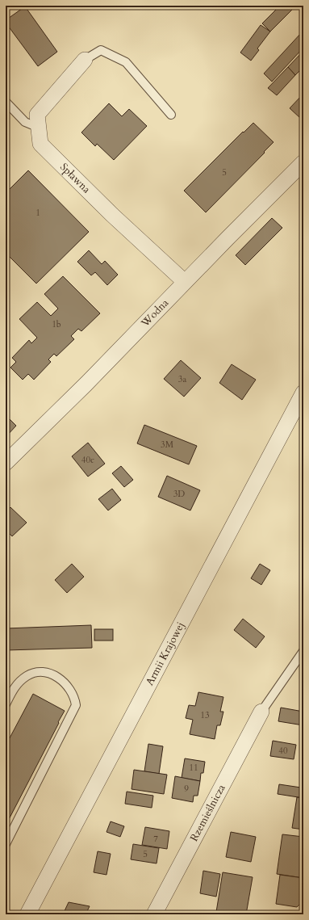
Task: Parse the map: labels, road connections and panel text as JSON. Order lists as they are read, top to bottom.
{
  "streets": {
    "street": [
      "Spławna",
      "Wodna",
      "Armii Krajowej",
      "Rzemieślnicza"
    ]
  },
  "crossings": [
    ["Spławna", "Wodna"]
  ],
  "house_numbers": [
    "5",
    "1",
    "1b",
    "3a",
    "3M",
    "40c",
    "3D",
    "13",
    "40",
    "11",
    "9",
    "7",
    "5"
  ]
}
